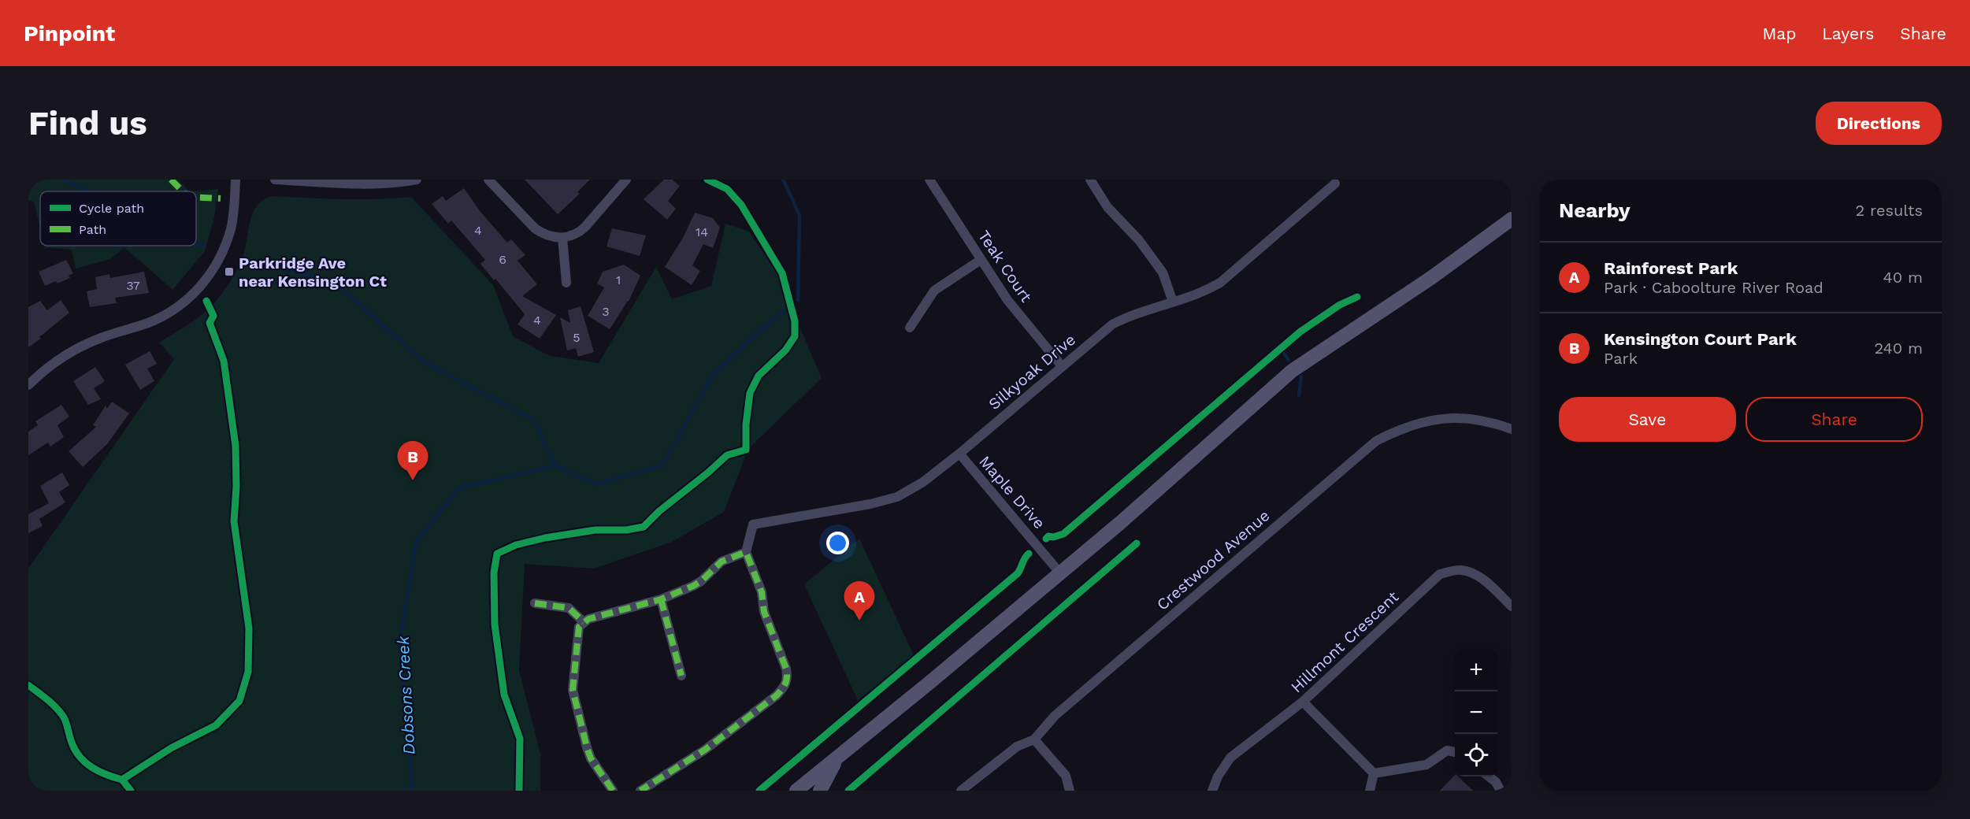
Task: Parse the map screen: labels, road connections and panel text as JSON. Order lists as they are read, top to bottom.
{
  "streets": {
    "street": [
      "Teak Court",
      "Silkyoak Drive",
      "Maple Drive",
      "Crestwood Avenue",
      "Hillmont Crescent"
    ]
  },
  "crossings": [
    ["Teak Court", "Silkyoak Drive"],
    ["Silkyoak Drive", "Maple Drive"]
  ],
  "water": ["Dobsons Creek"],
  "places": {
    "transit": ["Parkridge Ave near Kensington Ct"]
  },
  "house_numbers": [
    "4",
    "14",
    "6",
    "1",
    "37",
    "3",
    "4",
    "5"
  ],
  "legend": ["Cycle path", "Path"],
  "page": {
    "header": "Pinpoint",
    "nav": ["Map", "Layers", "Share"],
    "buttons": [
      "Directions",
      ["Save", "Share"]
    ],
    "title": "Find us",
    "heading": ["Nearby", "2 results"],
    "list": [
      {
        "mark": "A",
        "name": "Rainforest Park",
        "note": "Park · Caboolture River Road",
        "value": "40 m"
      },
      {
        "mark": "B",
        "name": "Kensington Court Park",
        "note": "Park",
        "value": "240 m"
      }
    ],
    "pins": ["B", "A"],
    "map_buttons": ["+", "−"]
  }
}
